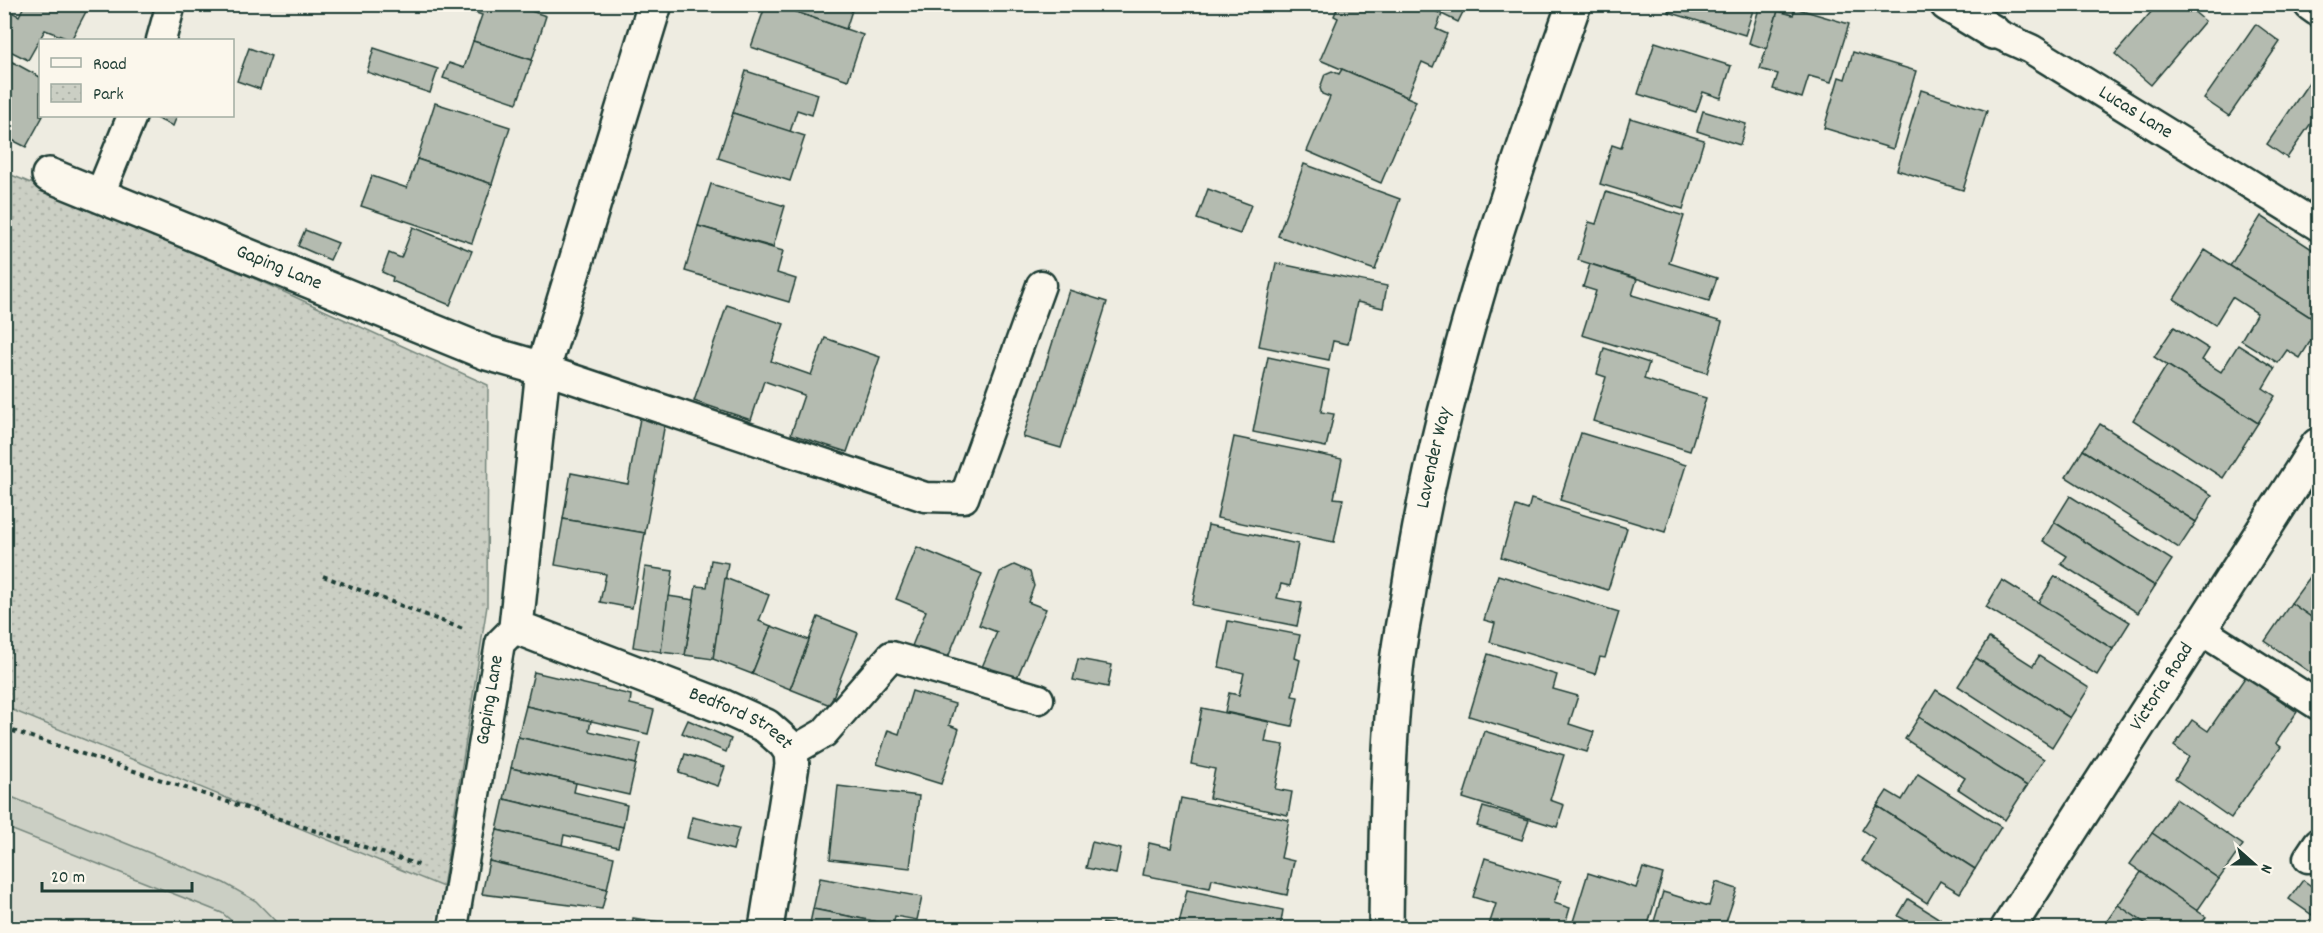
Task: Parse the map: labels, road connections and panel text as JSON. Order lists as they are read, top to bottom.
{
  "streets": {
    "street": [
      "Lucas Lane",
      "Gaping Lane",
      "Lavender Way",
      "Victoria Road",
      "Bedford Street"
    ]
  },
  "crossings": [
    ["Gaping Lane", "Bedford Street"]
  ],
  "legend": ["Road", "Park"],
  "scale_bar": "20 m",
  "north": "right"
}
